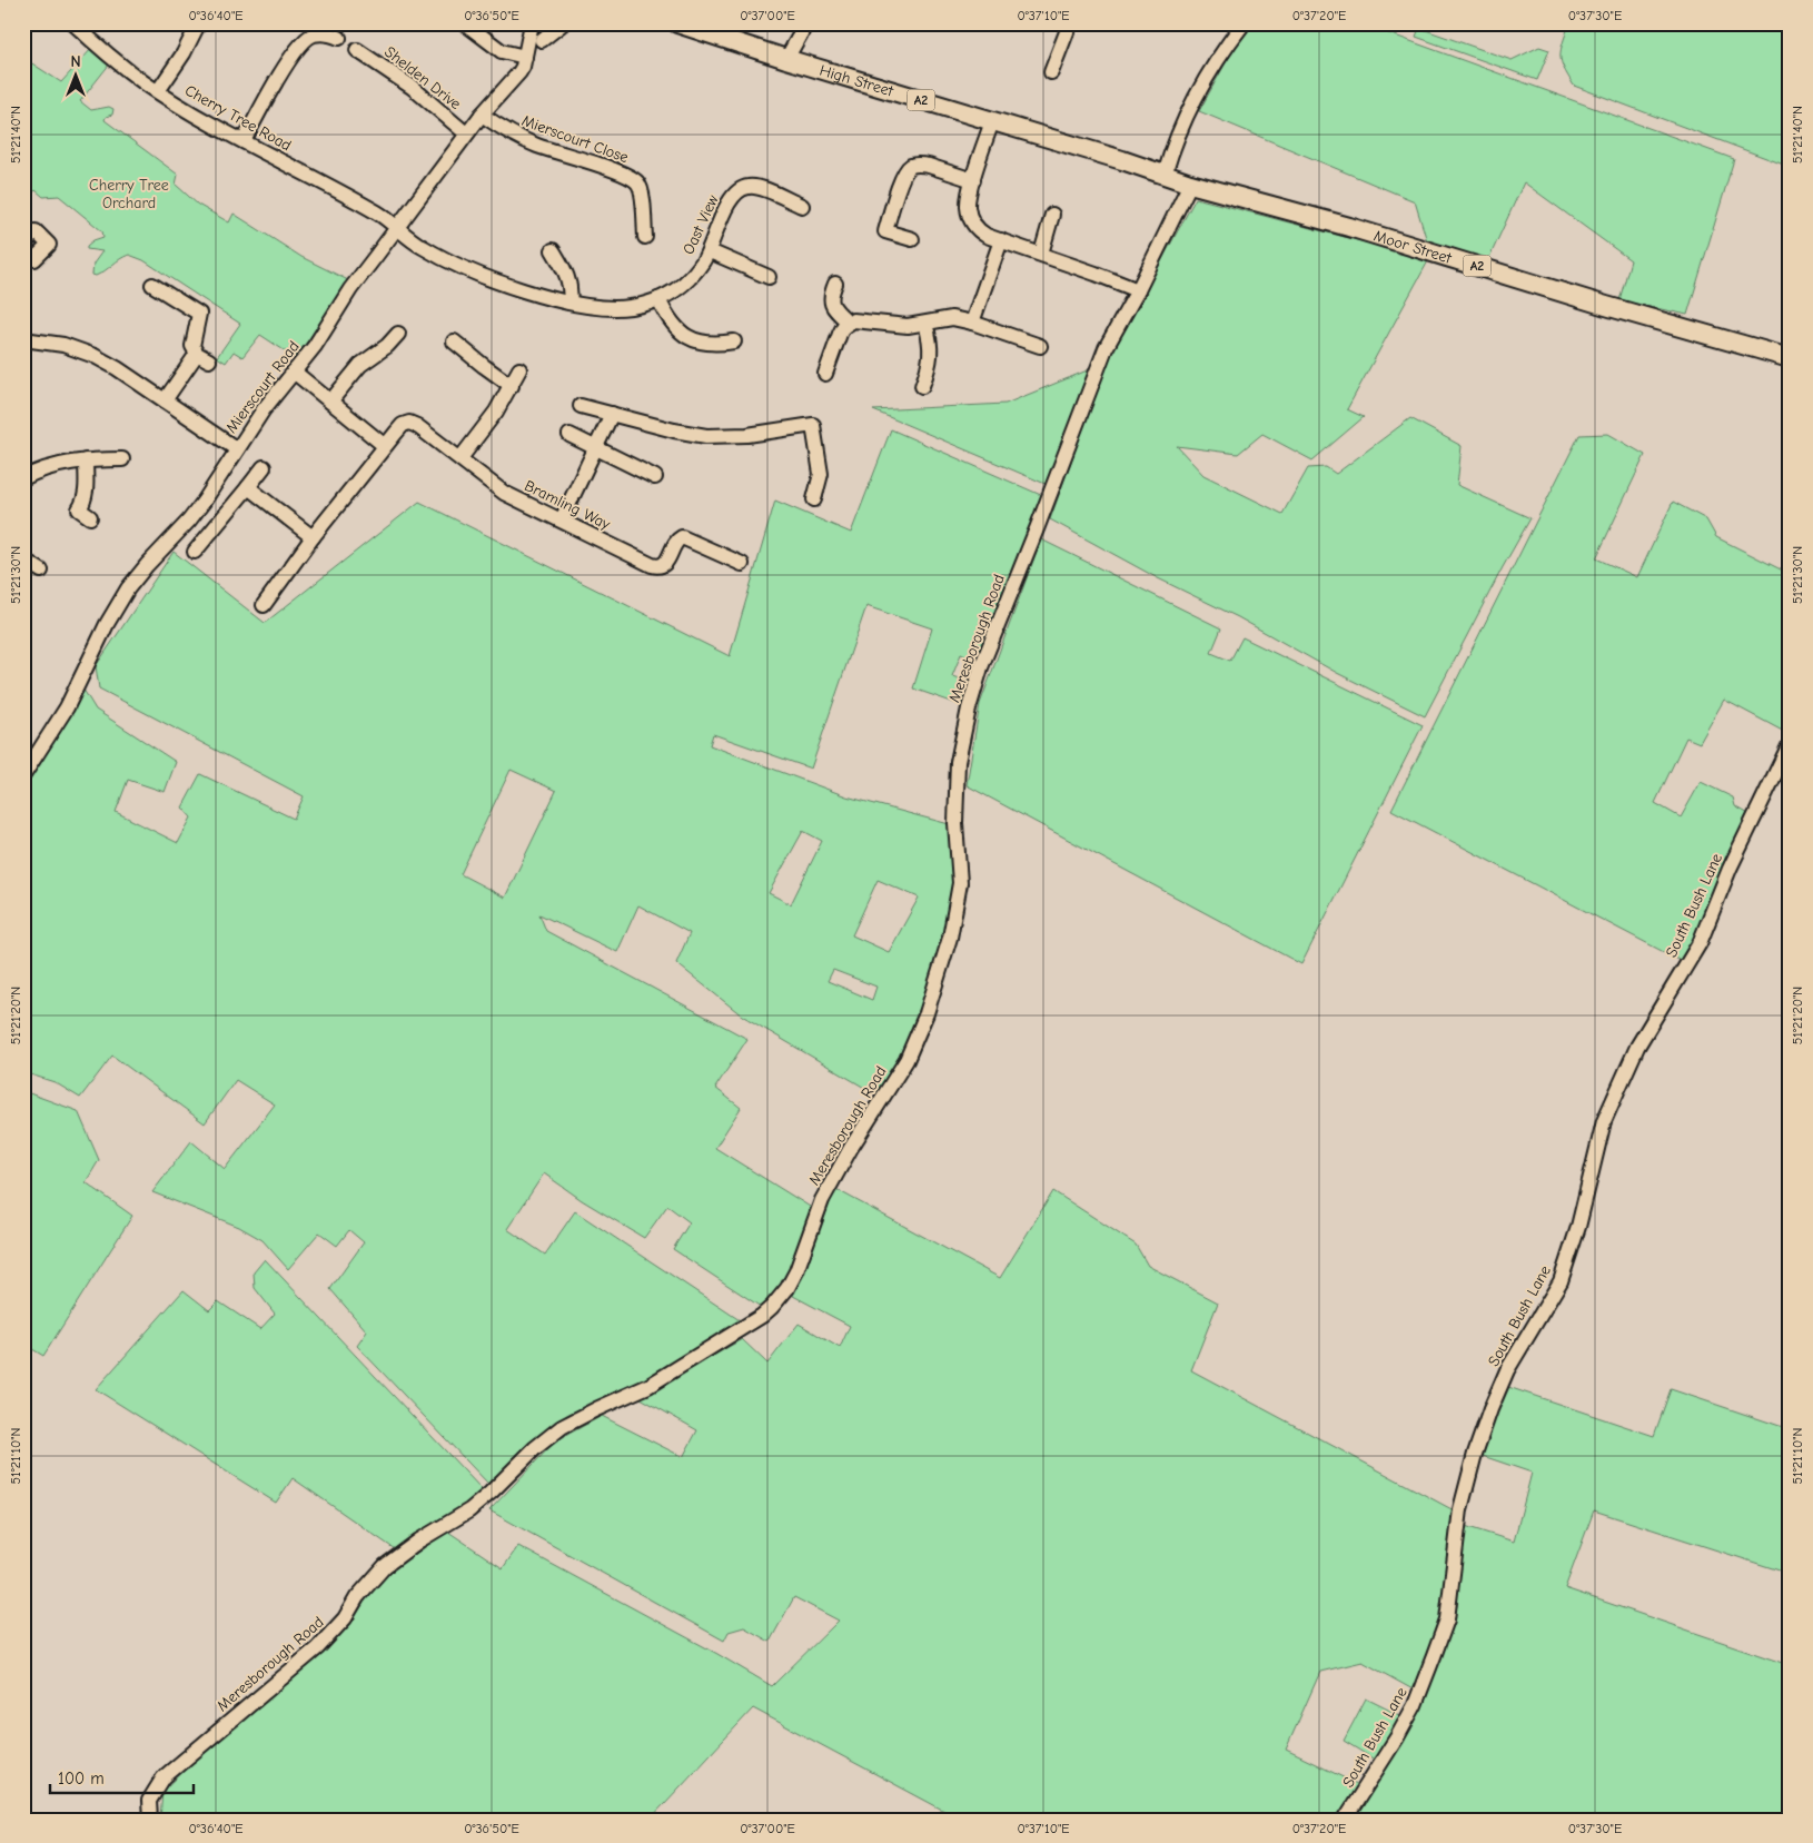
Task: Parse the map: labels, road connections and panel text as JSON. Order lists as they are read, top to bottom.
{
  "streets": {
    "main road": ["High Street", "A2", "Moor Street"],
    "street": [
      "Shelden Drive",
      "Cherry Tree Road",
      "Mierscourt Close",
      "Oast View",
      "Mierscourt Road",
      "Bramling Way",
      "Meresborough Road",
      "South Bush Lane"
    ]
  },
  "crossings": [
    ["Shelden Drive", "Mierscourt Road"],
    ["High Street", "Moor Street"],
    ["Cherry Tree Road", "Oast View"],
    ["Cherry Tree Road", "Mierscourt Road"],
    ["Mierscourt Close", "Mierscourt Road"],
    ["Oast View", "Mierscourt Road"],
    ["Moor Street", "Meresborough Road"]
  ],
  "parks": ["Cherry Tree Orchard"],
  "scale_bar": "100 m",
  "north": "top",
  "coordinates": [
    "0°36'40\"E",
    "0°36'50\"E",
    "0°37'00\"E",
    "0°37'10\"E",
    "0°37'20\"E",
    "0°37'30\"E",
    "51°21'40\"N",
    "51°21'30\"N",
    "51°21'20\"N",
    "51°21'10\"N"
  ]
}
